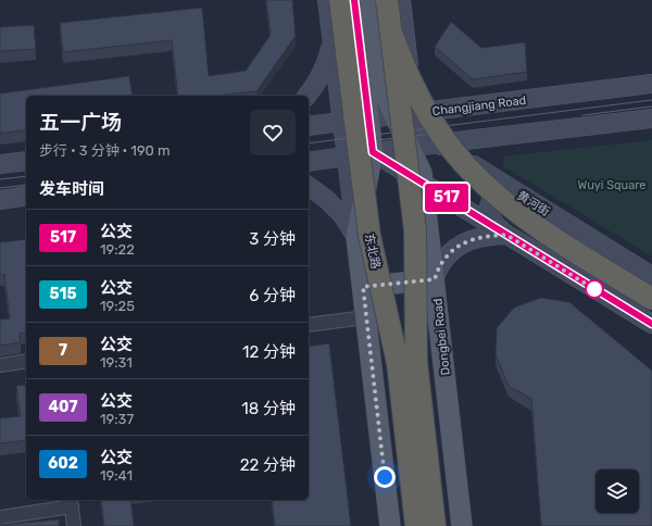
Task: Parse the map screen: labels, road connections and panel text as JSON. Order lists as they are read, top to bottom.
{
  "streets": {
    "highway": ["东北路"],
    "main road": ["Changjiang Road", "黄河街", "Dongbei Road"]
  },
  "crossings": [
    ["Changjiang Road", "黄河街"],
    ["Changjiang Road", "Dongbei Road"],
    ["黄河街", "Dongbei Road"]
  ],
  "parks": ["Wuyi Square"],
  "lines": ["bus line 517"],
  "page": {
    "on_map": "517",
    "heading": [
      ["五一广场", "步行 · 3 分钟 · 190 m"],
      "发车时间"
    ],
    "list": [
      {
        "mark": "517",
        "name": "公交",
        "note": "19:22",
        "value": "3 分钟"
      },
      {
        "mark": "515",
        "name": "公交",
        "note": "19:25",
        "value": "6 分钟"
      },
      {
        "mark": "7",
        "name": "公交",
        "note": "19:31",
        "value": "12 分钟"
      },
      {
        "mark": "407",
        "name": "公交",
        "note": "19:37",
        "value": "18 分钟"
      },
      {
        "mark": "602",
        "name": "公交",
        "note": "19:41",
        "value": "22 分钟"
      }
    ]
  }
}
